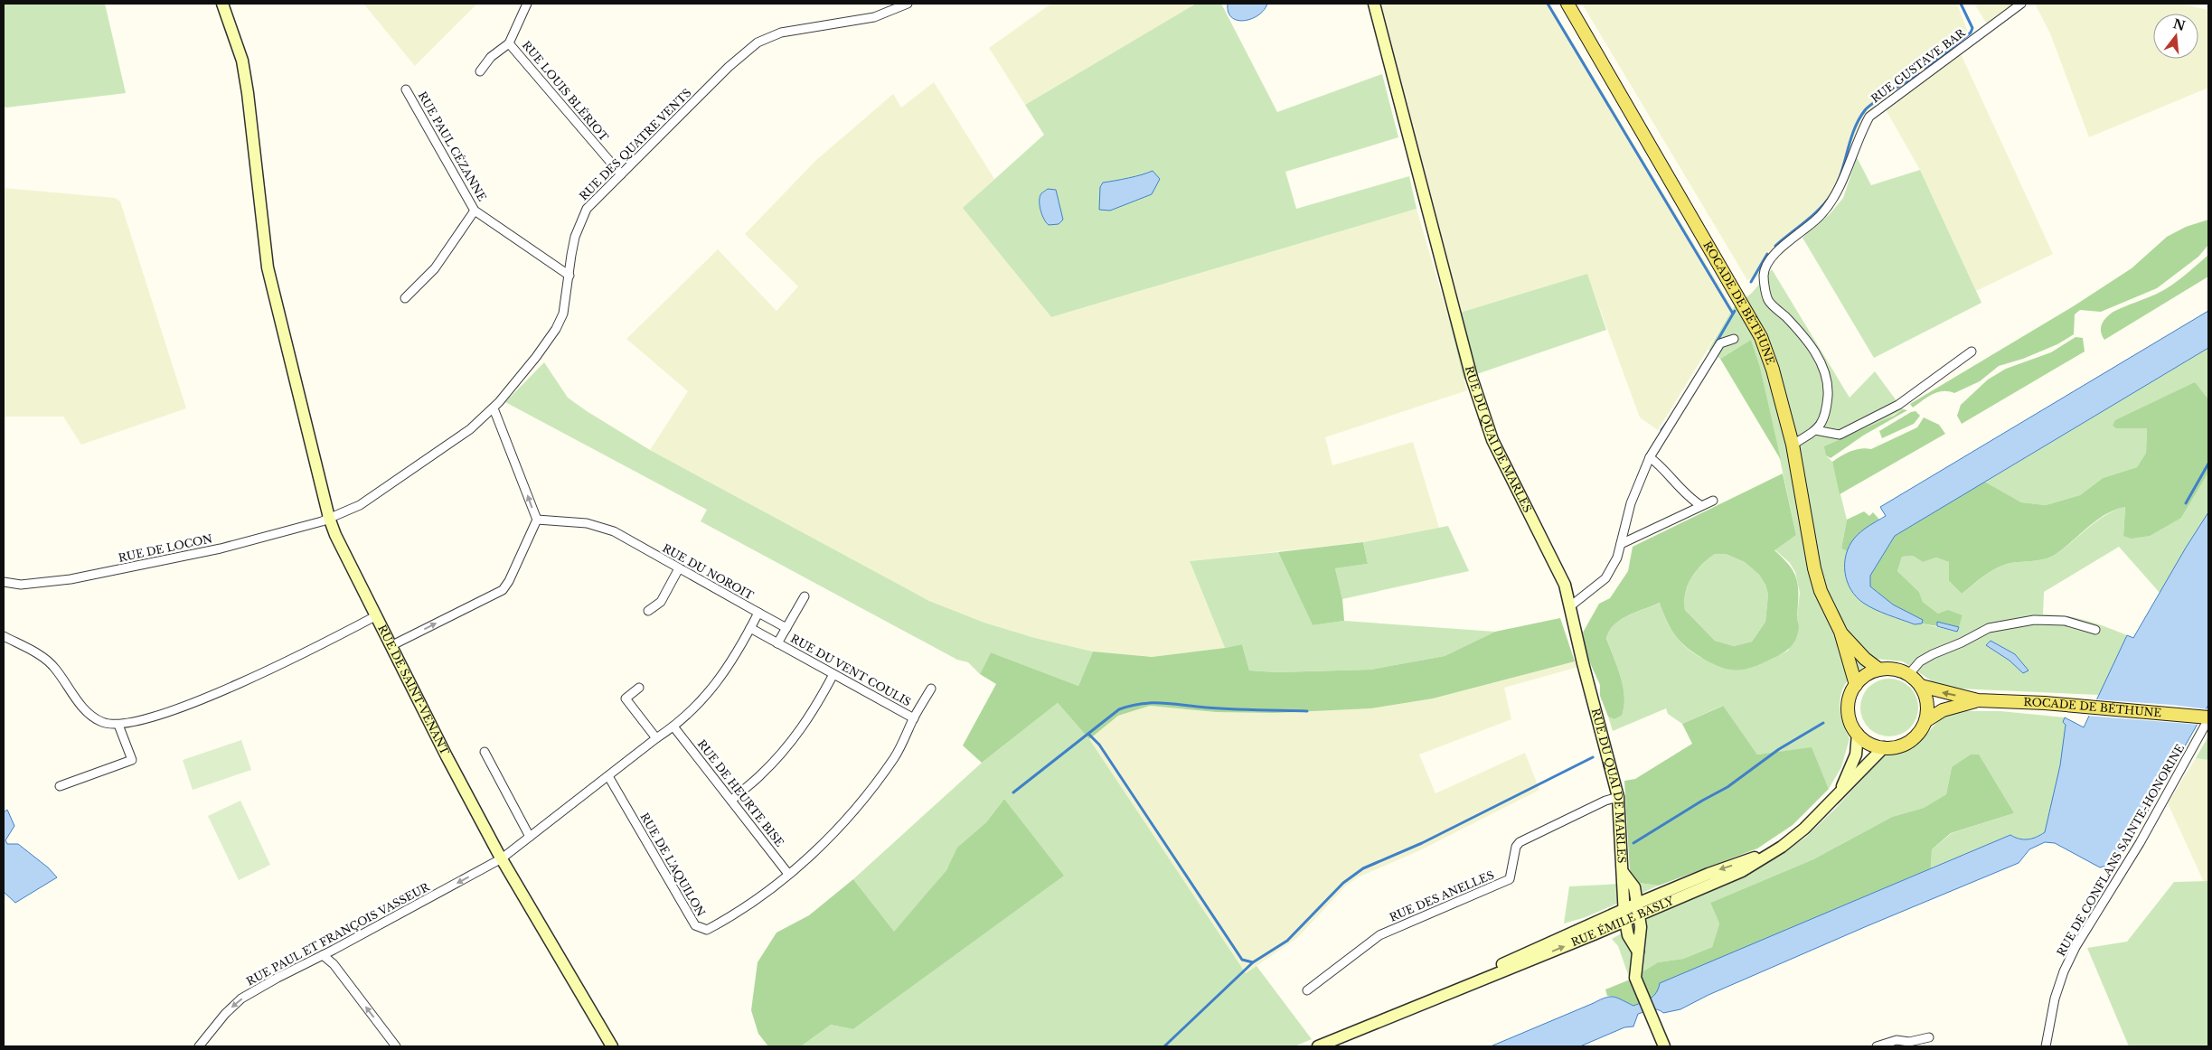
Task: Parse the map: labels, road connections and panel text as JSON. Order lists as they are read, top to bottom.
{
  "streets": {
    "main road": [
      "ROCADE DE BÉTHUNE",
      "RUE DU QUAI DE MARLES",
      "RUE DE SAINT-VENANT",
      "RUE ÉMILE BASLY"
    ],
    "street": [
      "RUE GUSTAVE BAR",
      "RUE LOUIS BLÉRIOT",
      "RUE DES QUATRE VENTS",
      "RUE PAUL CÉZANNE",
      "RUE DE LOCON",
      "RUE DU NOROIT",
      "RUE DU VENT COULIS",
      "RUE DE HEURTE BISE",
      "RUE DE CONFLANS SAINTE-HONORINE",
      "RUE DE L'AQUILON",
      "RUE DES ANELLES",
      "RUE PAUL ET FRANÇOIS VASSEUR"
    ]
  },
  "crossings": [
    ["RUE GUSTAVE BAR", "ROCADE DE BÉTHUNE"],
    ["RUE LOUIS BLÉRIOT", "RUE DES QUATRE VENTS"],
    ["RUE DES QUATRE VENTS", "RUE PAUL CÉZANNE"],
    ["RUE DES QUATRE VENTS", "RUE DE LOCON"],
    ["RUE DES QUATRE VENTS", "RUE DE SAINT-VENANT"],
    ["ROCADE DE BÉTHUNE", "RUE DE CONFLANS SAINTE-HONORINE"],
    ["ROCADE DE BÉTHUNE", "RUE ÉMILE BASLY"],
    ["RUE DU QUAI DE MARLES", "RUE DES ANELLES"],
    ["RUE DU QUAI DE MARLES", "RUE ÉMILE BASLY"],
    ["RUE DE LOCON", "RUE DE SAINT-VENANT"],
    ["RUE DU NOROIT", "RUE DU VENT COULIS"],
    ["RUE DU NOROIT", "RUE DE SAINT-VENANT"],
    ["RUE DU NOROIT", "RUE DE HEURTE BISE"],
    ["RUE DU NOROIT", "RUE DE L'AQUILON"],
    ["RUE DU NOROIT", "RUE PAUL ET FRANÇOIS VASSEUR"],
    ["RUE DE SAINT-VENANT", "RUE PAUL ET FRANÇOIS VASSEUR"],
    ["RUE DE HEURTE BISE", "RUE DE L'AQUILON"]
  ],
  "one_way": ["RUE PAUL ET FRANÇOIS VASSEUR"],
  "north": "top"
}
